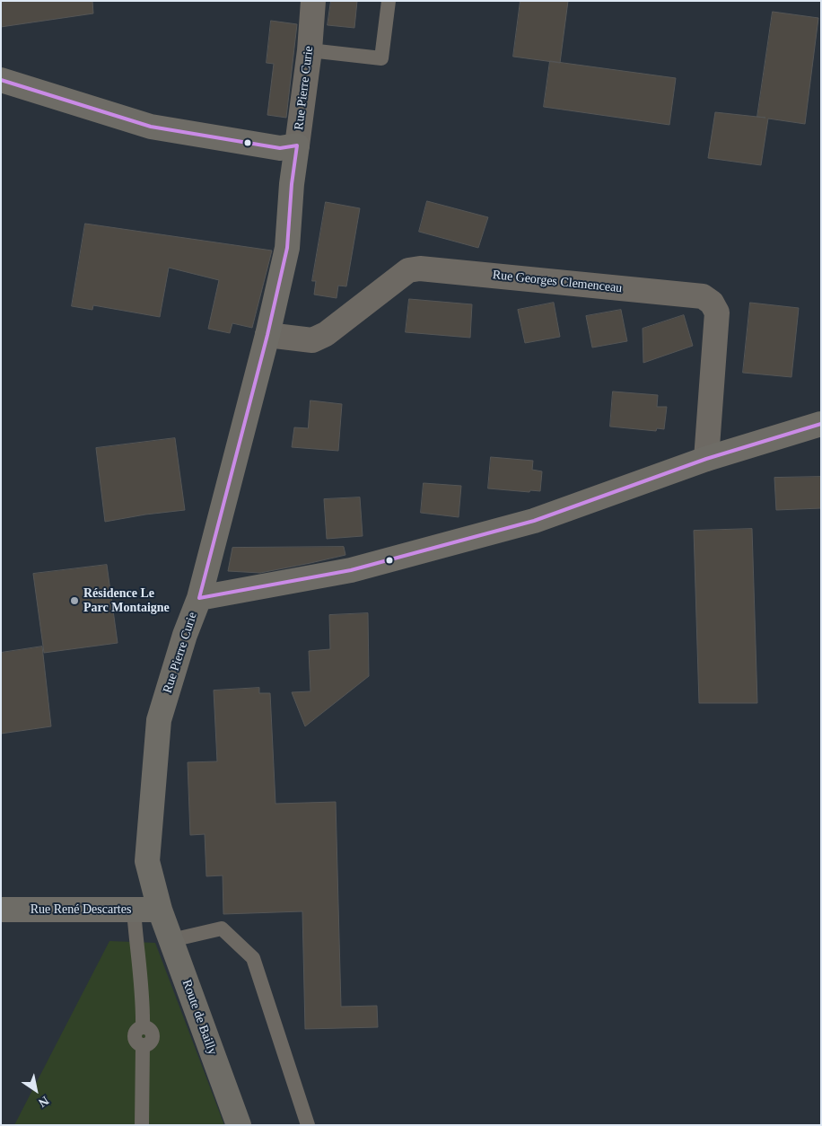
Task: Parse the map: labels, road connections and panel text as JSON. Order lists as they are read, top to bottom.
{
  "streets": {
    "street": [
      "Rue Pierre Curie",
      "Rue Georges Clemenceau",
      "Rue René Descartes",
      "Route de Bailly"
    ]
  },
  "crossings": [
    ["Rue Pierre Curie", "Rue Georges Clemenceau"],
    ["Rue Pierre Curie", "Rue René Descartes"],
    ["Rue Pierre Curie", "Route de Bailly"],
    ["Rue René Descartes", "Route de Bailly"]
  ],
  "places": ["Résidence Le Parc Montaigne"],
  "north": "bottom right"
}
